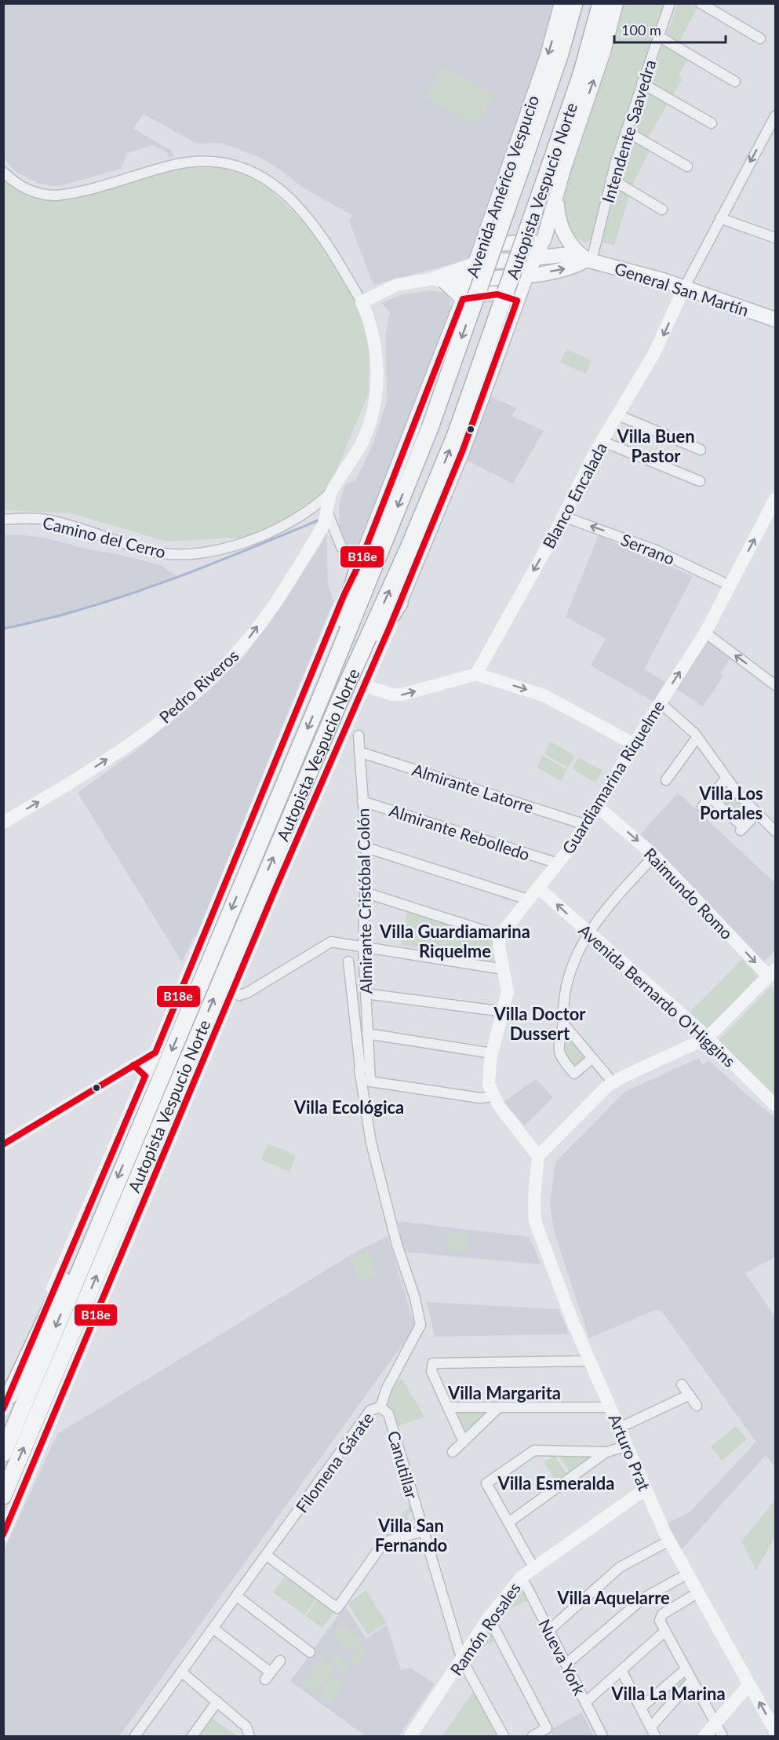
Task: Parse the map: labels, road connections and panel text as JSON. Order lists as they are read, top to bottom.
{
  "streets": {
    "highway": ["Autopista Vespucio Norte"],
    "main road": ["Avenida Américo Vespucio", "General San Martín"],
    "street": [
      "Intendente Saavedra",
      "Blanco Encalada",
      "Camino del Cerro",
      "Serrano",
      "Pedro Riveros",
      "Guardiamarina Riquelme",
      "Almirante Latorre",
      "Almirante Rebolledo",
      "Raimundo Romo",
      "Almirante Cristóbal Colón",
      "Avenida Bernardo O'Higgins",
      "Arturo Prat",
      "Filomena Gárate",
      "Canutillar",
      "Ramón Rosales",
      "Nueva York"
    ]
  },
  "crossings": [
    ["Intendente Saavedra", "General San Martín"],
    ["Avenida Américo Vespucio", "General San Martín"],
    ["General San Martín", "Blanco Encalada"],
    ["Blanco Encalada", "Serrano"],
    ["Camino del Cerro", "Pedro Riveros"],
    ["Serrano", "Guardiamarina Riquelme"],
    ["Guardiamarina Riquelme", "Almirante Latorre"],
    ["Guardiamarina Riquelme", "Almirante Rebolledo"],
    ["Guardiamarina Riquelme", "Raimundo Romo"],
    ["Guardiamarina Riquelme", "Avenida Bernardo O'Higgins"],
    ["Almirante Latorre", "Almirante Cristóbal Colón"],
    ["Almirante Rebolledo", "Almirante Cristóbal Colón"],
    ["Almirante Cristóbal Colón", "Filomena Gárate"],
    ["Arturo Prat", "Ramón Rosales"],
    ["Filomena Gárate", "Canutillar"],
    ["Canutillar", "Ramón Rosales"],
    ["Ramón Rosales", "Nueva York"]
  ],
  "one_way": ["Blanco Encalada", "Pedro Riveros"],
  "districts": [
    "Villa Buen Pastor",
    "Villa Los Portales",
    "Villa Guardiamarina Riquelme",
    "Villa Doctor Dussert",
    "Villa Ecológica",
    "Villa Margarita",
    "Villa Esmeralda",
    "Villa San Fernando",
    "Villa Aquelarre",
    "Villa La Marina"
  ],
  "lines": ["transit line B18e"],
  "scale_bar": "100 m"
}
